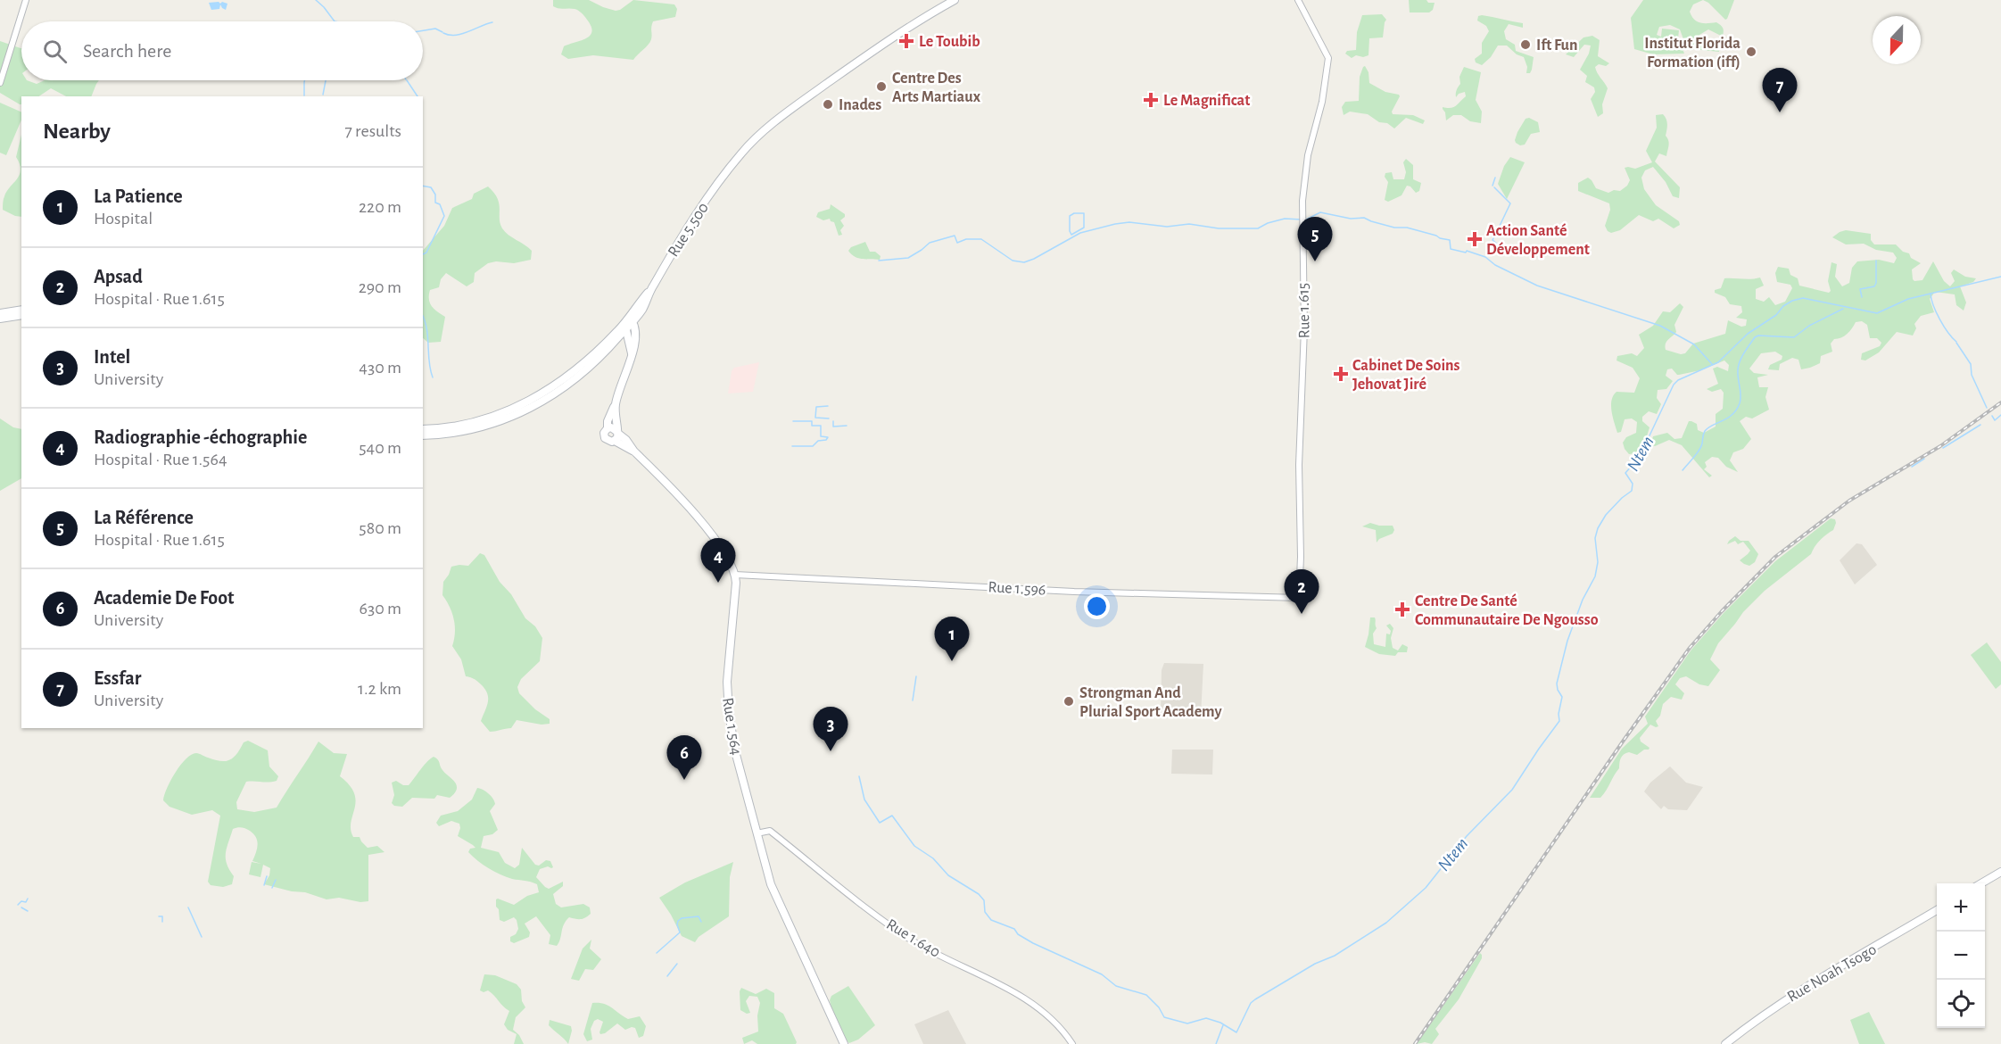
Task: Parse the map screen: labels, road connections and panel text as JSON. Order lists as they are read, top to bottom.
{
  "streets": {
    "main road": ["Rue 5.500", "Rue 1.564", "Rue Noah Tsogo"],
    "street": ["Rue 1.615", "Rue 1.596", "Rue 1.640"]
  },
  "crossings": [
    ["Rue 1.615", "Rue 1.596"],
    ["Rue 1.596", "Rue 1.564"],
    ["Rue 1.564", "Rue 1.640"]
  ],
  "water": ["Ntem"],
  "places": {
    "health": [
      "Le Toubib",
      "Le Magnificat",
      "Action Santé Développement",
      "Cabinet De Soins Jehovat Jiré",
      "Centre De Santé Communautaire De Ngousso"
    ],
    "other": [
      "Ift Fun",
      "Institut Florida Formation (iff)",
      "Centre Des Arts Martiaux",
      "Inades",
      "Strongman And Plurial Sport Academy"
    ]
  },
  "north": "bottom",
  "page": {
    "search": "Search here",
    "pins": [
      "7",
      "5",
      "4",
      "2",
      "1",
      "3",
      "6"
    ],
    "heading": ["Nearby", "7 results"],
    "list": [
      {
        "mark": "1",
        "name": "La Patience",
        "note": "Hospital",
        "value": "220 m"
      },
      {
        "mark": "2",
        "name": "Apsad",
        "note": "Hospital · Rue 1.615",
        "value": "290 m"
      },
      {
        "mark": "3",
        "name": "Intel",
        "note": "University",
        "value": "430 m"
      },
      {
        "mark": "4",
        "name": "Radiographie -échographie",
        "note": "Hospital · Rue 1.564",
        "value": "540 m"
      },
      {
        "mark": "5",
        "name": "La Référence",
        "note": "Hospital · Rue 1.615",
        "value": "580 m"
      },
      {
        "mark": "6",
        "name": "Academie De Foot",
        "note": "University",
        "value": "630 m"
      },
      {
        "mark": "7",
        "name": "Essfar",
        "note": "University",
        "value": "1.2 km"
      }
    ],
    "map_buttons": ["+", "−"]
  }
}
